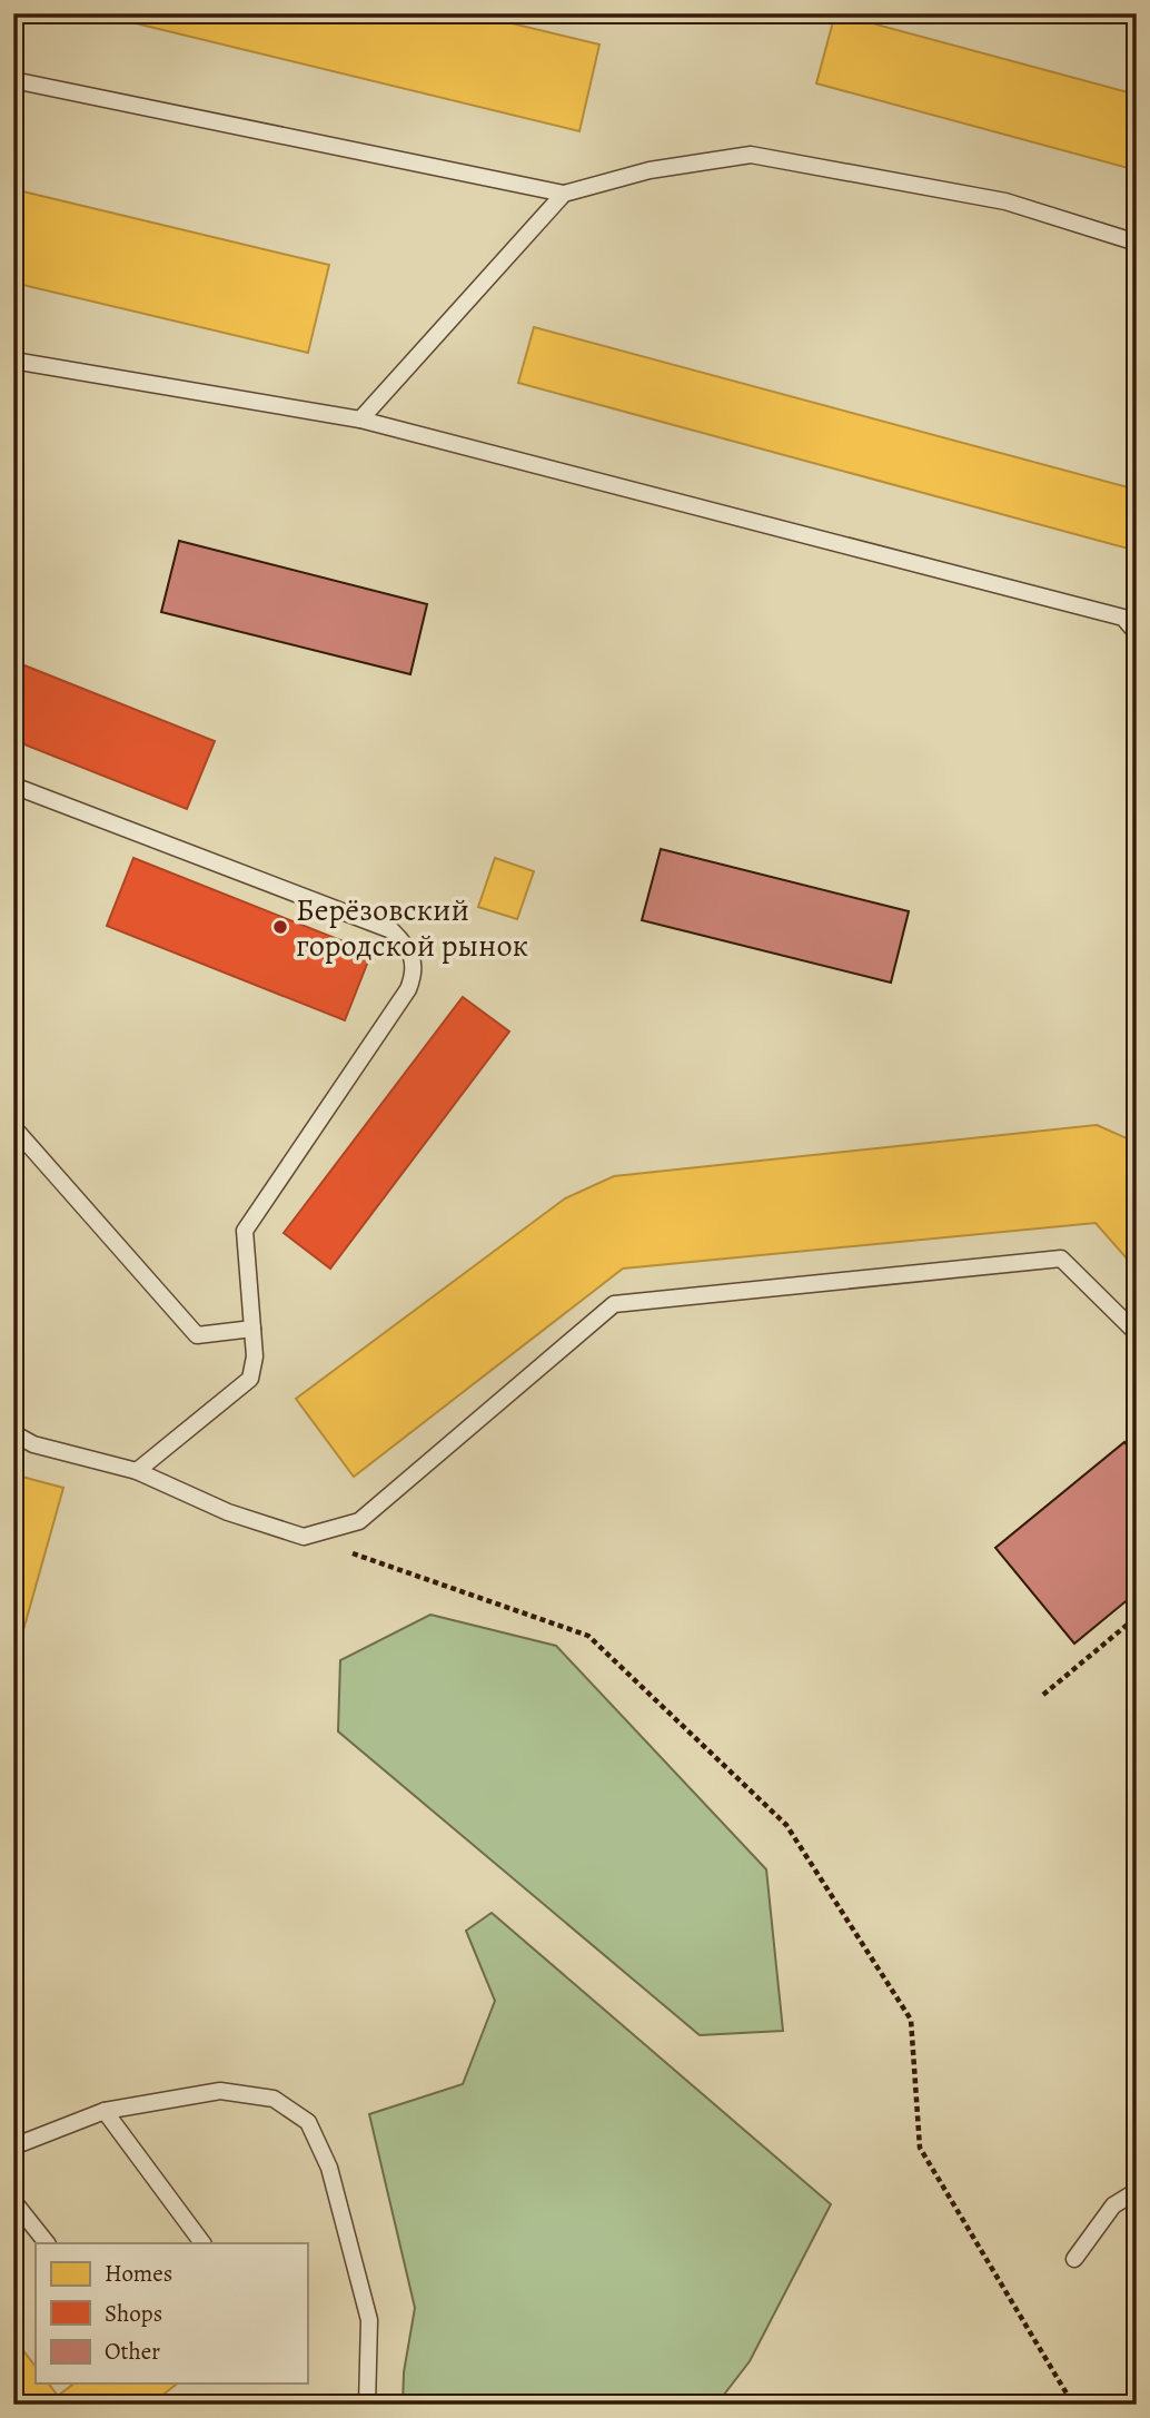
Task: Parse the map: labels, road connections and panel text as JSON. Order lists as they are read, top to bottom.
{
  "places": ["Берёзовский городской рынок"],
  "legend": ["Homes", "Shops", "Other"]
}
